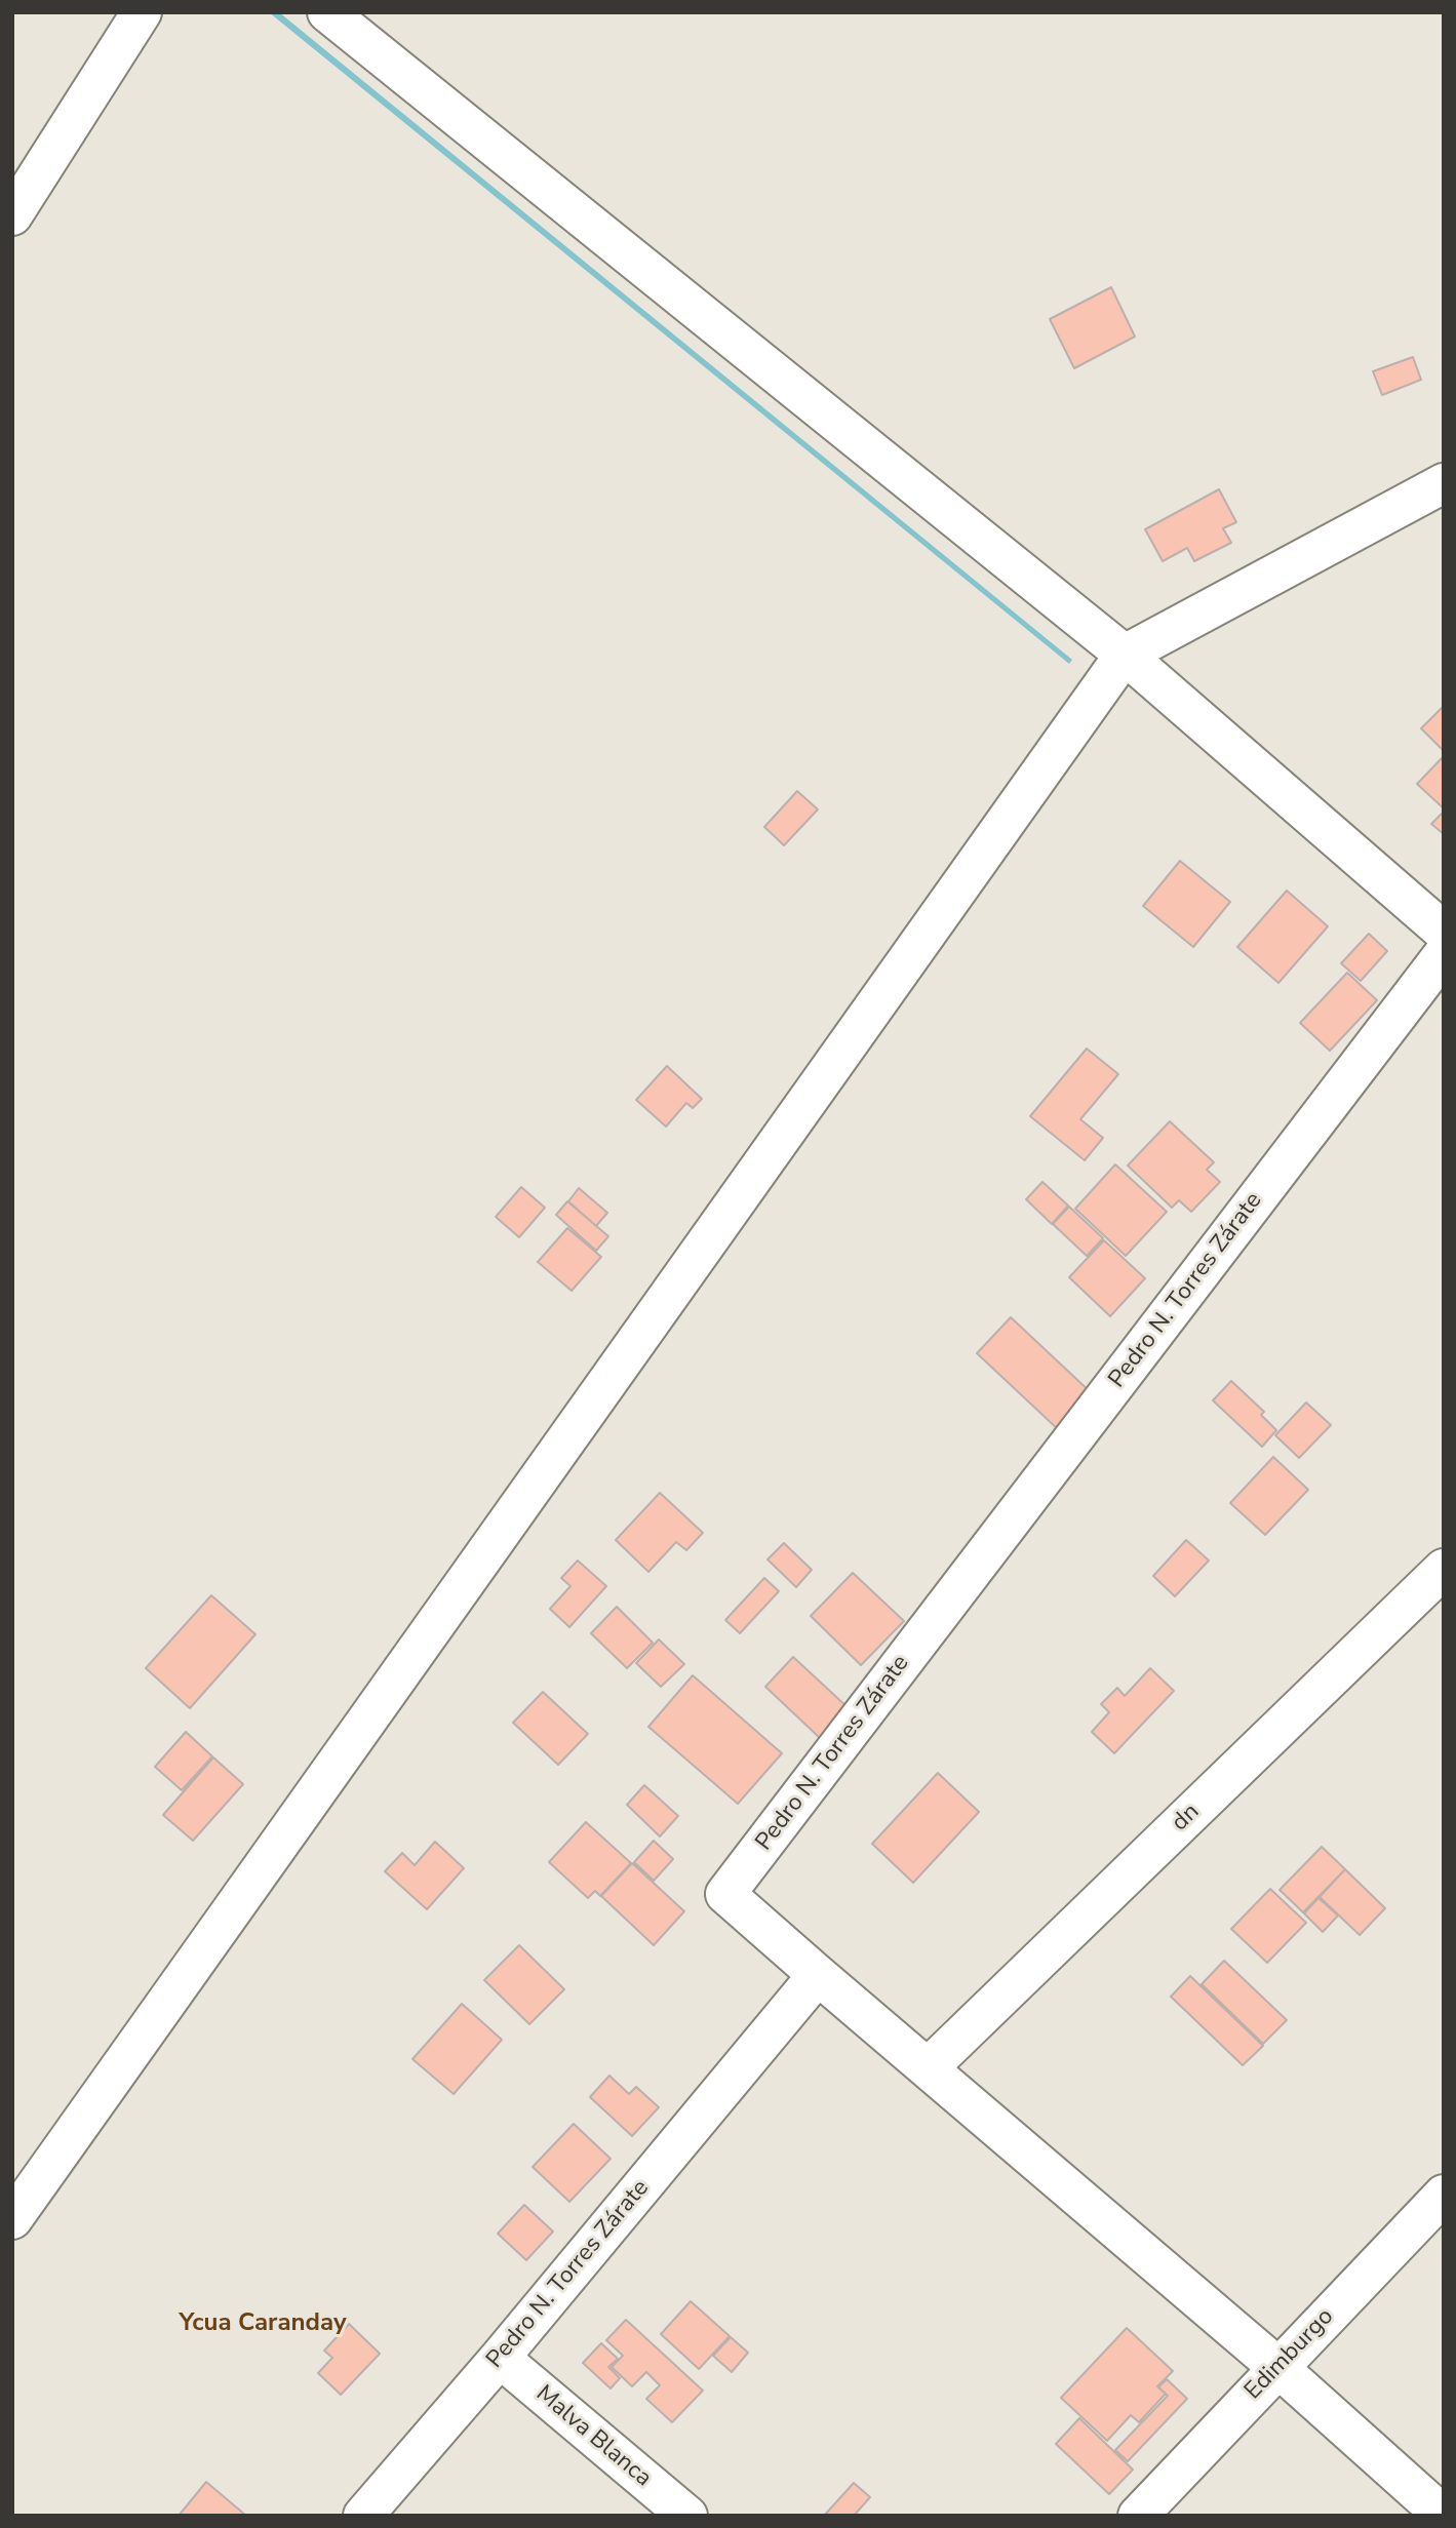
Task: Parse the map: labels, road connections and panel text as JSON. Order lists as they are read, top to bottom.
{
  "streets": {
    "street": [
      "Pedro N. Torres Zárate",
      "dn",
      "Edimburgo",
      "Malva Blanca"
    ]
  },
  "crossings": [
    ["Pedro N. Torres Zárate", "Malva Blanca"]
  ],
  "districts": ["Ycua Caranday"]
}
